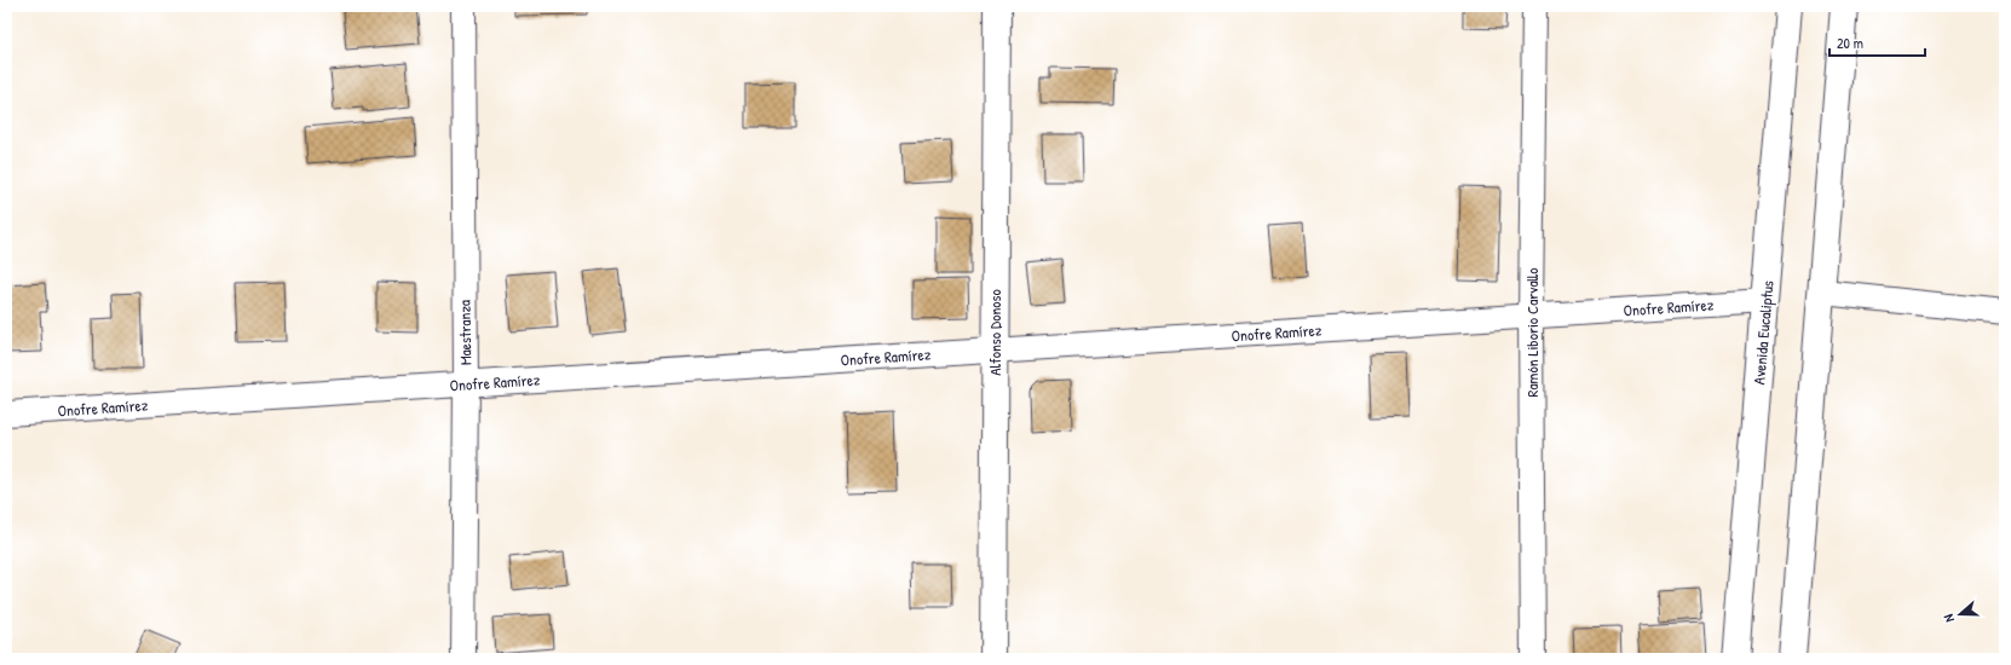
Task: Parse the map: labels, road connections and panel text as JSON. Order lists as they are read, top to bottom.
{
  "streets": {
    "main road": ["Alfonso Donoso", "Avenida Eucaliptus"],
    "street": ["Onofre Ramírez", "Maestranza", "Ramón Liborio Carvallo"]
  },
  "crossings": [
    ["Onofre Ramírez", "Maestranza"],
    ["Onofre Ramírez", "Alfonso Donoso"],
    ["Onofre Ramírez", "Ramón Liborio Carvallo"],
    ["Onofre Ramírez", "Avenida Eucaliptus"]
  ],
  "scale_bar": "20 m",
  "north": "left"
}
